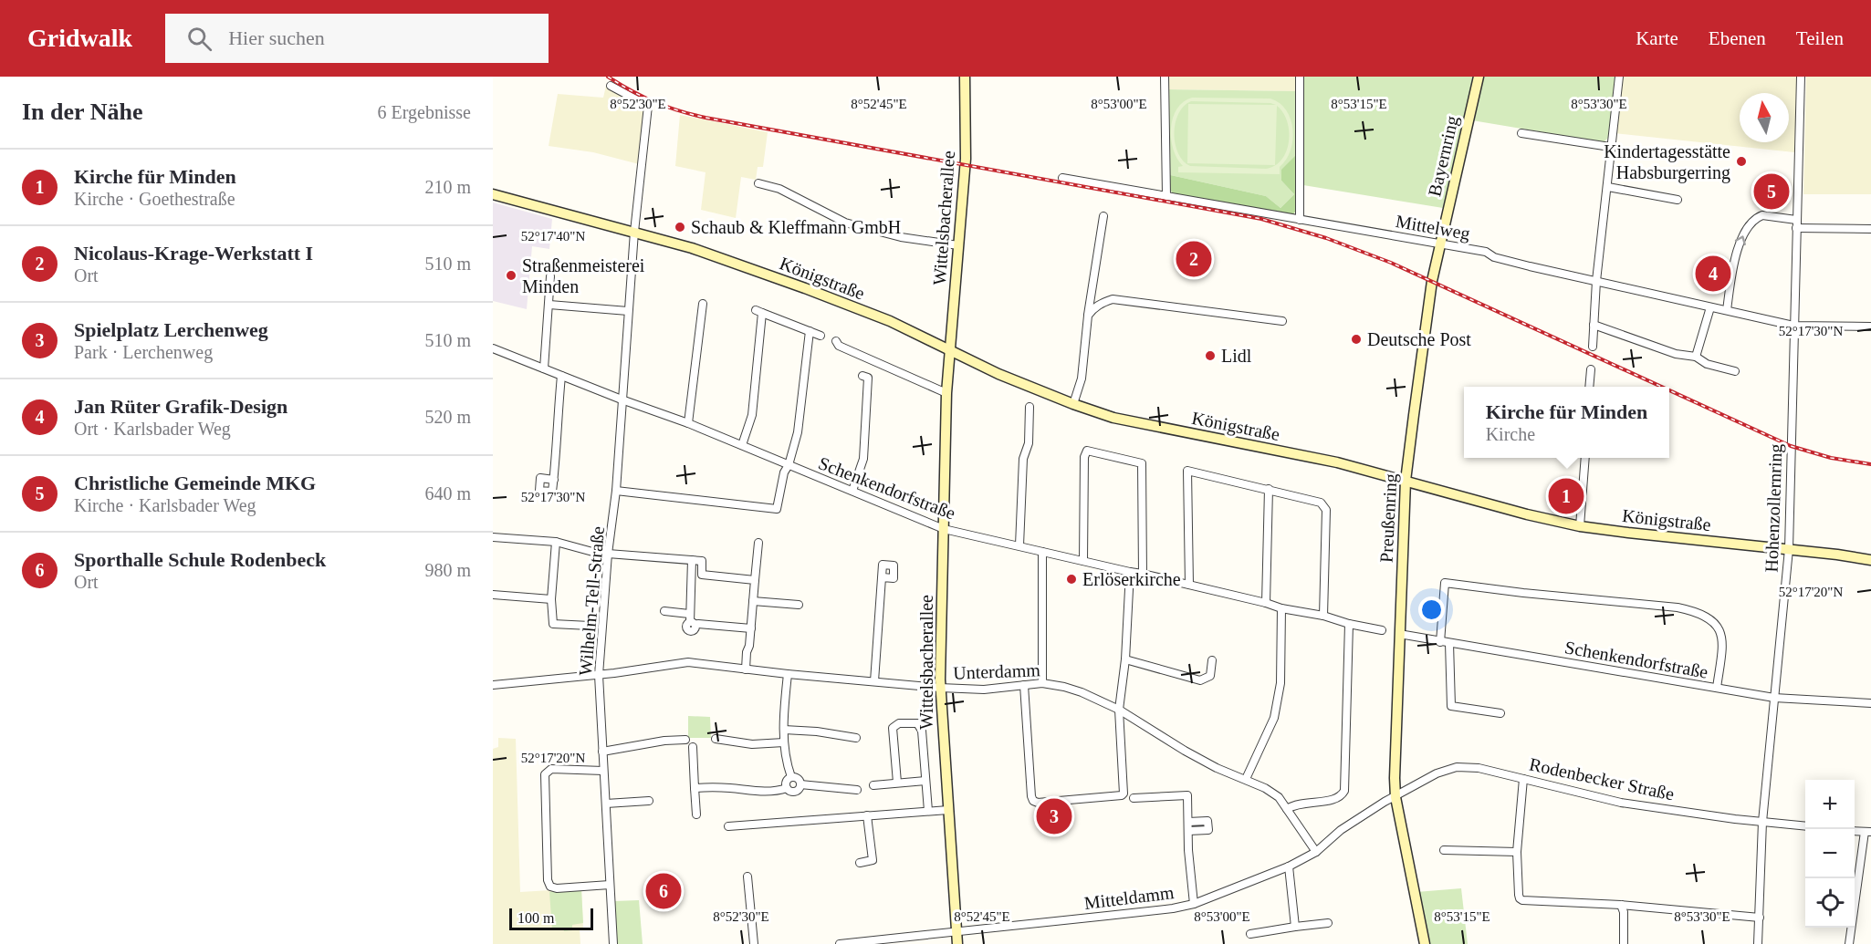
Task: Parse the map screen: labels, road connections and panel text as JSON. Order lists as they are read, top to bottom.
{
  "streets": {
    "street": [
      "Bayernring",
      "Wittelsbacherallee",
      "Mittelweg",
      "Königstraße",
      "Schenkendorfstraße",
      "Hohenzollernring",
      "Preußenring",
      "Wilhelm-Tell-Straße",
      "Unterdamm",
      "Rodenbecker Straße",
      "Mitteldamm"
    ]
  },
  "crossings": [
    ["Bayernring", "Mittelweg"],
    ["Bayernring", "Preußenring"],
    ["Wittelsbacherallee", "Königstraße"],
    ["Wittelsbacherallee", "Schenkendorfstraße"],
    ["Wittelsbacherallee", "Unterdamm"],
    ["Wittelsbacherallee", "Mitteldamm"],
    ["Mittelweg", "Hohenzollernring"],
    ["Mittelweg", "Preußenring"],
    ["Königstraße", "Hohenzollernring"],
    ["Königstraße", "Preußenring"],
    ["Königstraße", "Wilhelm-Tell-Straße"],
    ["Schenkendorfstraße", "Hohenzollernring"],
    ["Schenkendorfstraße", "Preußenring"],
    ["Schenkendorfstraße", "Wilhelm-Tell-Straße"],
    ["Hohenzollernring", "Rodenbecker Straße"],
    ["Preußenring", "Rodenbecker Straße"],
    ["Preußenring", "Mitteldamm"],
    ["Wilhelm-Tell-Straße", "Unterdamm"],
    ["Unterdamm", "Mitteldamm"],
    ["Rodenbecker Straße", "Mitteldamm"]
  ],
  "places": [
    "Kindertagesstätte Habsburgerring",
    "Schaub & Kleffmann GmbH",
    "Straßenmeisterei Minden",
    "Deutsche Post",
    "Lidl",
    "Erlöserkirche"
  ],
  "scale_bar": "100 m",
  "north": "top",
  "page": {
    "header": "Gridwalk",
    "search": "Hier suchen",
    "nav": ["Karte", "Ebenen", "Teilen"],
    "heading": ["In der Nähe", "6 Ergebnisse"],
    "list": [
      {
        "mark": "1",
        "name": "Kirche für Minden",
        "note": "Kirche · Goethestraße",
        "value": "210 m"
      },
      {
        "mark": "2",
        "name": "Nicolaus-Krage-Werkstatt I",
        "note": "Ort",
        "value": "510 m"
      },
      {
        "mark": "3",
        "name": "Spielplatz Lerchenweg",
        "note": "Park · Lerchenweg",
        "value": "510 m"
      },
      {
        "mark": "4",
        "name": "Jan Rüter Grafik-Design",
        "note": "Ort · Karlsbader Weg",
        "value": "520 m"
      },
      {
        "mark": "5",
        "name": "Christliche Gemeinde MKG",
        "note": "Kirche · Karlsbader Weg",
        "value": "640 m"
      },
      {
        "mark": "6",
        "name": "Sporthalle Schule Rodenbeck",
        "note": "Ort",
        "value": "980 m"
      }
    ],
    "pins": [
      "5",
      "2",
      "4",
      "1",
      "3",
      "6"
    ],
    "popup": ["Kirche für Minden", "Kirche"],
    "map_buttons": ["+", "−"],
    "scale": "100 m"
  },
  "coordinates": [
    "8°52'30\"E",
    "8°52'45\"E",
    "8°53'00\"E",
    "8°53'15\"E",
    "8°53'30\"E",
    "52°17'40\"N",
    "52°17'30\"N",
    "52°17'20\"N"
  ]
}
